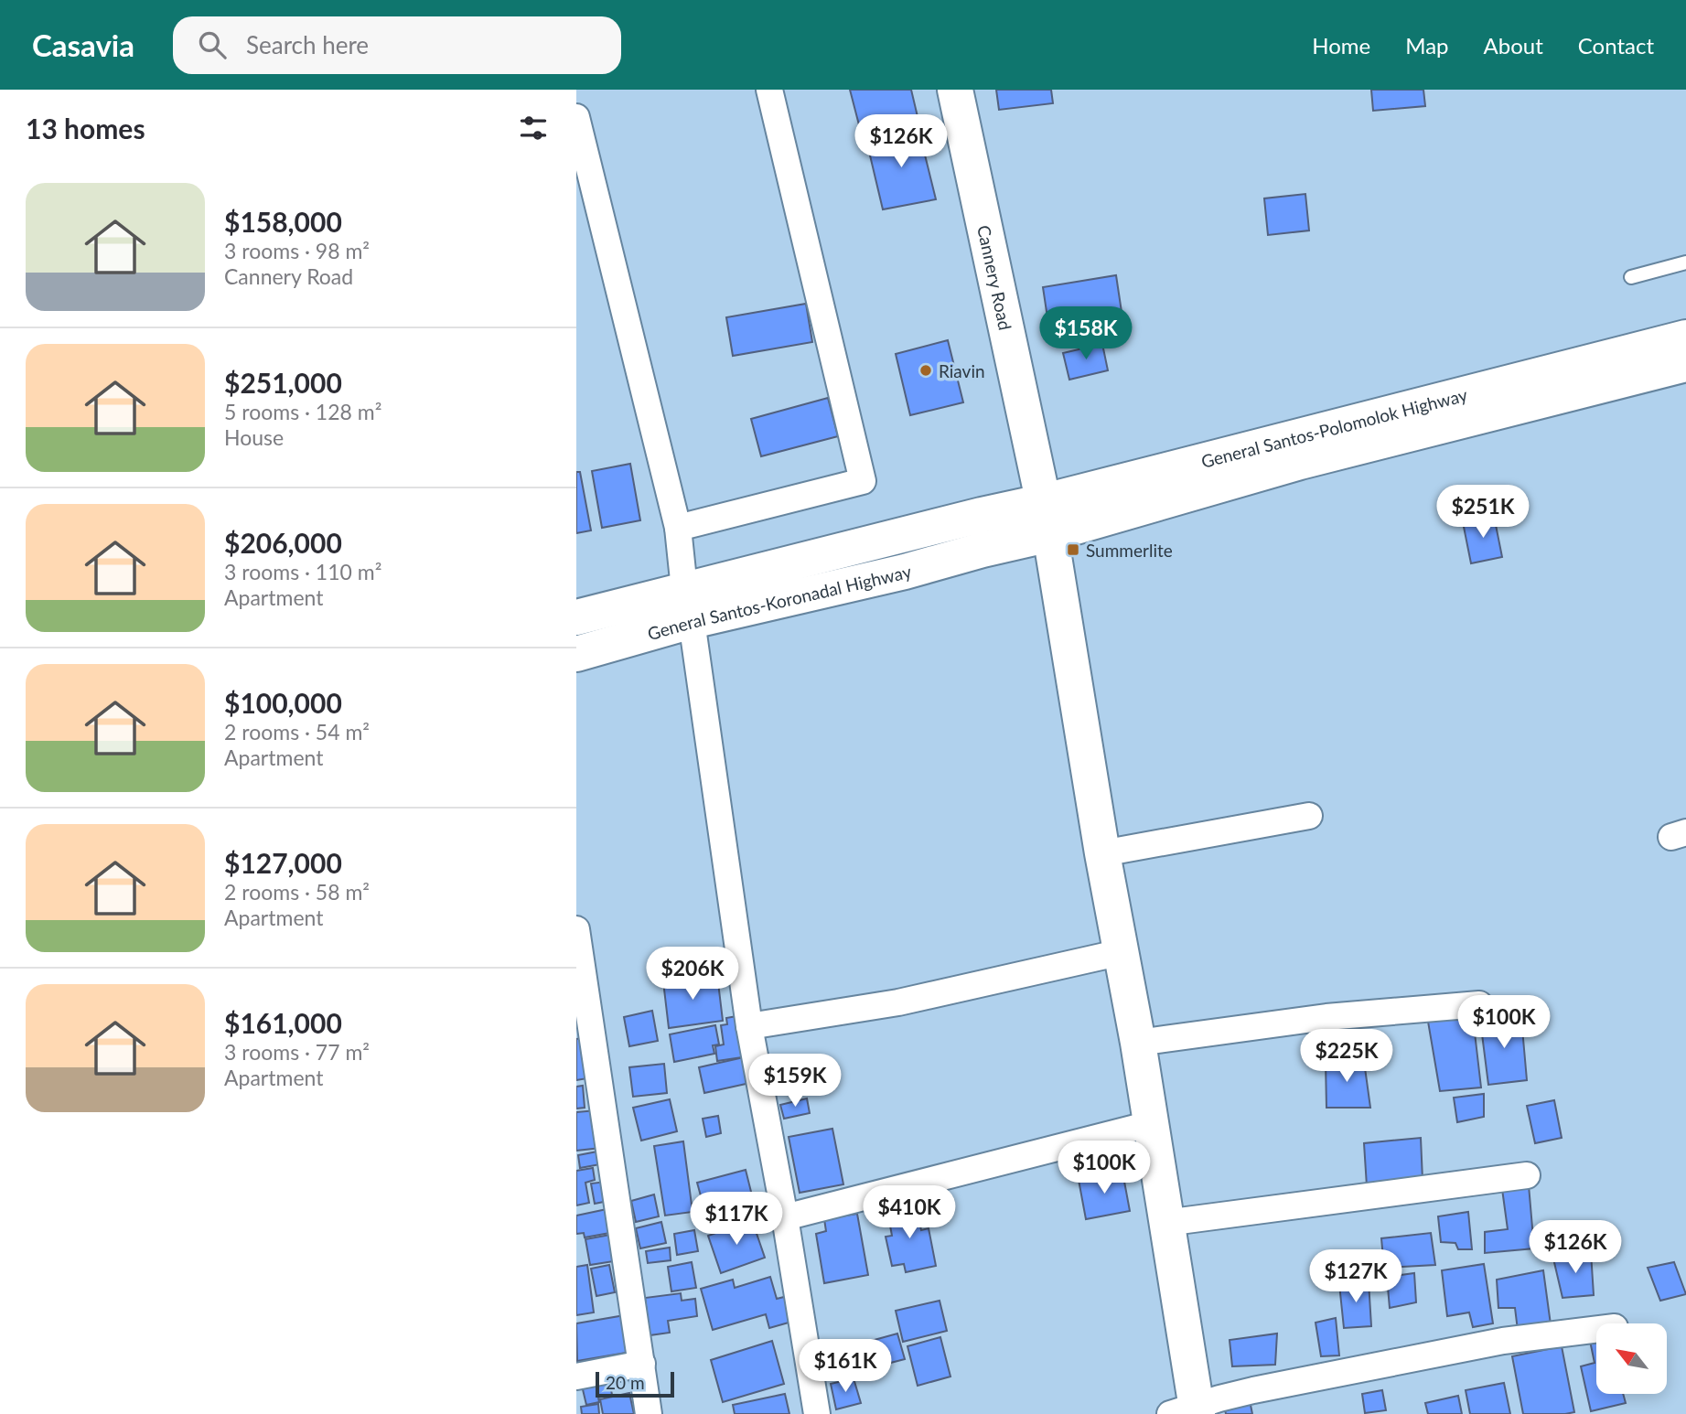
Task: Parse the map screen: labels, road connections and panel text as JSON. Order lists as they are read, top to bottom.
{
  "streets": {
    "main road": ["Cannery Road", "General Santos-Polomolok Highway", "General Santos-Koronadal Highway"]
  },
  "crossings": [
    ["Cannery Road", "General Santos-Polomolok Highway"],
    ["Cannery Road", "General Santos-Koronadal Highway"],
    ["General Santos-Polomolok Highway", "General Santos-Koronadal Highway"]
  ],
  "places": {
    "other": ["Riavin"],
    "transit": ["Summerlite"]
  },
  "scale_bar": "20 m",
  "north": "top left",
  "page": {
    "header": "Casavia",
    "search": "Search here",
    "nav": [
      "Home",
      "Map",
      "About",
      "Contact"
    ],
    "heading": "13 homes",
    "price": [
      "$126K",
      "$158K",
      "$251K",
      "$206K",
      "$100K",
      "$225K",
      "$159K",
      "$100K",
      "$410K",
      "$117K",
      "$126K",
      "$127K",
      "$161K"
    ],
    "list": [
      {
        "name": "$158,000",
        "note": "3 rooms · 98 m² · Cannery Road"
      },
      {
        "name": "$251,000",
        "note": "5 rooms · 128 m² · House"
      },
      {
        "name": "$206,000",
        "note": "3 rooms · 110 m² · Apartment"
      },
      {
        "name": "$100,000",
        "note": "2 rooms · 54 m² · Apartment"
      },
      {
        "name": "$127,000",
        "note": "2 rooms · 58 m² · Apartment"
      },
      {
        "name": "$161,000",
        "note": "3 rooms · 77 m² · Apartment"
      }
    ],
    "scale": "20 m"
  }
}
